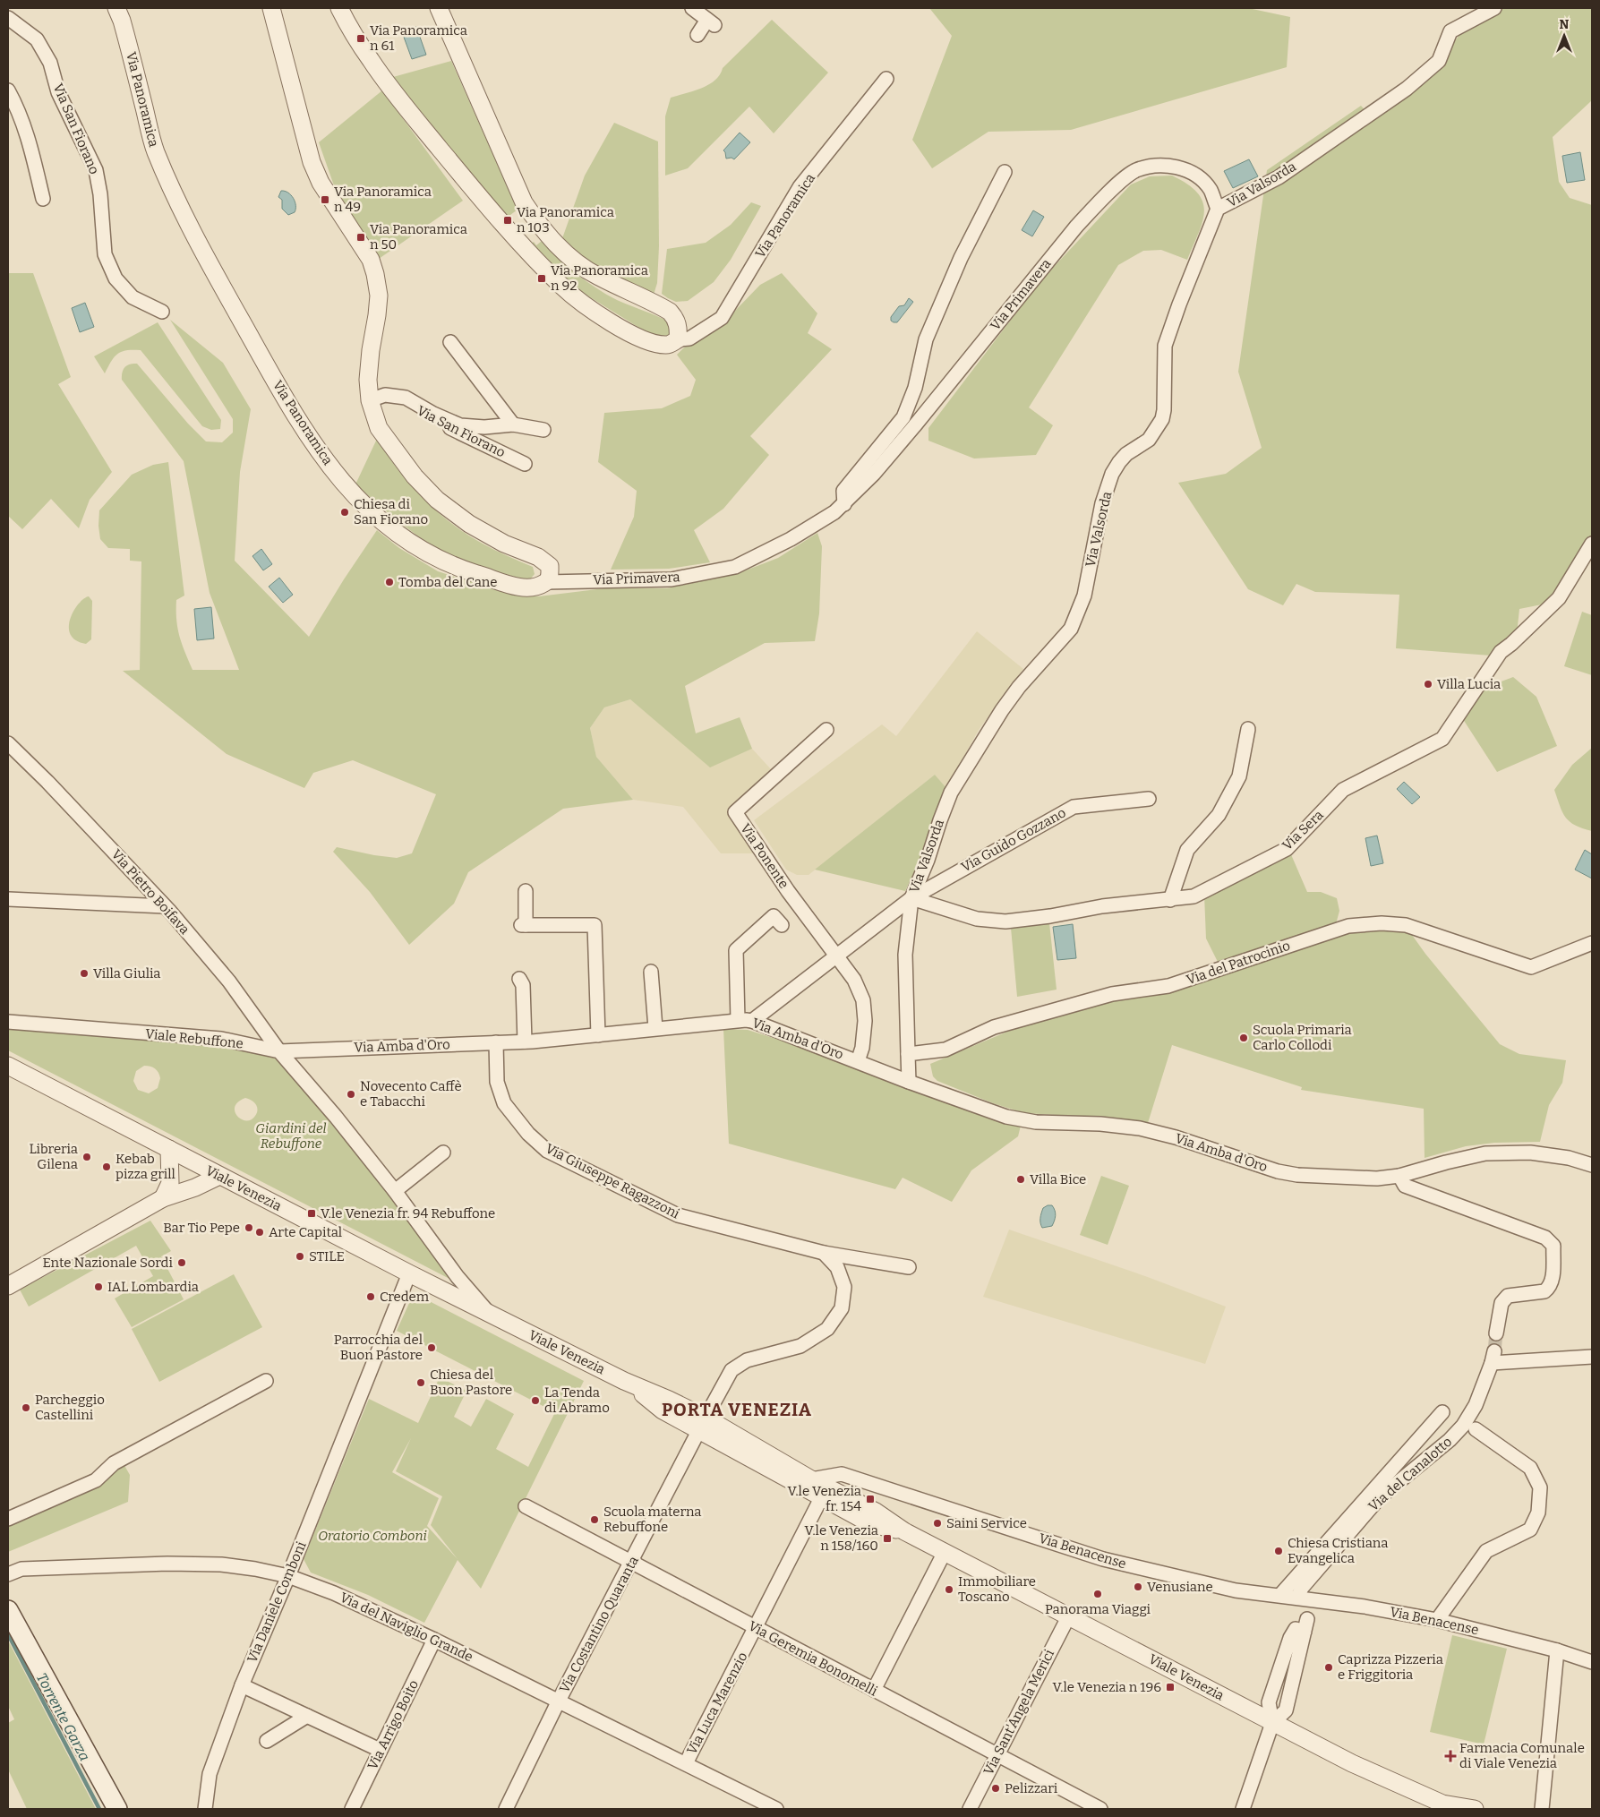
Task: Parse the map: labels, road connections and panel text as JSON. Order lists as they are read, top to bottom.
{
  "streets": {
    "street": [
      "Via Panoramica",
      "Via San Fiorano",
      "Via Valsorda",
      "Via Primavera",
      "Via Sera",
      "Via Guido Gozzano",
      "Via Ponente",
      "Via Pietro Boifava",
      "Via del Patrocinio",
      "Viale Rebuffone",
      "Via Amba d'Oro",
      "Via Giuseppe Ragazzoni",
      "Viale Venezia",
      "Via del Canalotto",
      "Via Benacense",
      "Via Daniele Comboni",
      "Via Costantino Quaranta",
      "Via del Naviglio Grande",
      "Via Geremia Bonomelli",
      "Via Luca Marenzio",
      "Via Sant'Angela Merici",
      "Via Arrigo Boito"
    ]
  },
  "crossings": [
    ["Via Panoramica", "Via Primavera"],
    ["Via Valsorda", "Via Primavera"],
    ["Via Valsorda", "Via Sera"],
    ["Via Valsorda", "Via Guido Gozzano"],
    ["Via Valsorda", "Via Ponente"],
    ["Via Valsorda", "Via Amba d'Oro"],
    ["Via Sera", "Via Guido Gozzano"],
    ["Via Ponente", "Via Amba d'Oro"],
    ["Via Pietro Boifava", "Viale Rebuffone"],
    ["Via Pietro Boifava", "Via Amba d'Oro"],
    ["Viale Rebuffone", "Via Amba d'Oro"],
    ["Via Amba d'Oro", "Via Giuseppe Ragazzoni"],
    ["Viale Venezia", "Via Benacense"],
    ["Viale Venezia", "Via Daniele Comboni"],
    ["Viale Venezia", "Via Costantino Quaranta"],
    ["Viale Venezia", "Via Luca Marenzio"],
    ["Viale Venezia", "Via Sant'Angela Merici"],
    ["Via del Canalotto", "Via Benacense"],
    ["Via Daniele Comboni", "Via del Naviglio Grande"],
    ["Via Costantino Quaranta", "Via del Naviglio Grande"],
    ["Via Costantino Quaranta", "Via Geremia Bonomelli"],
    ["Via del Naviglio Grande", "Via Luca Marenzio"],
    ["Via del Naviglio Grande", "Via Arrigo Boito"],
    ["Via Geremia Bonomelli", "Via Luca Marenzio"],
    ["Via Geremia Bonomelli", "Via Sant'Angela Merici"]
  ],
  "districts": ["PORTA VENEZIA"],
  "water": ["Torrente Garza"],
  "parks": ["Giardini del Rebuffone", "Oratorio Comboni"],
  "places": {
    "transit": [
      "Via Panoramica n 61",
      "Via Panoramica n 49",
      "Via Panoramica n 103",
      "Via Panoramica n 50",
      "Via Panoramica n 92",
      "V.le Venezia fr. 94 Rebuffone",
      "V.le Venezia fr. 154",
      "V.le Venezia n 158/160",
      "V.le Venezia n 196"
    ],
    "other": [
      "Chiesa di San Fiorano",
      "Tomba del Cane",
      "Villa Lucia",
      "Villa Giulia",
      "Scuola Primaria Carlo Collodi",
      "Novecento Caffè e Tabacchi",
      "Libreria Gilena",
      "Kebab pizza grill",
      "Villa Bice",
      "Bar Tio Pepe",
      "Arte Capital",
      "STILE",
      "Ente Nazionale Sordi",
      "IAL Lombardia",
      "Credem",
      "Parrocchia del Buon Pastore",
      "Chiesa del Buon Pastore",
      "La Tenda di Abramo",
      "Parcheggio Castellini",
      "Scuola materna Rebuffone",
      "Saini Service",
      "Chiesa Cristiana Evangelica",
      "Venusiane",
      "Immobiliare Toscano",
      "Panorama Viaggi",
      "Caprizza Pizzeria e Friggitoria",
      "Pelizzari"
    ],
    "health": ["Farmacia Comunale di Viale Venezia"]
  },
  "north": "top"
}
